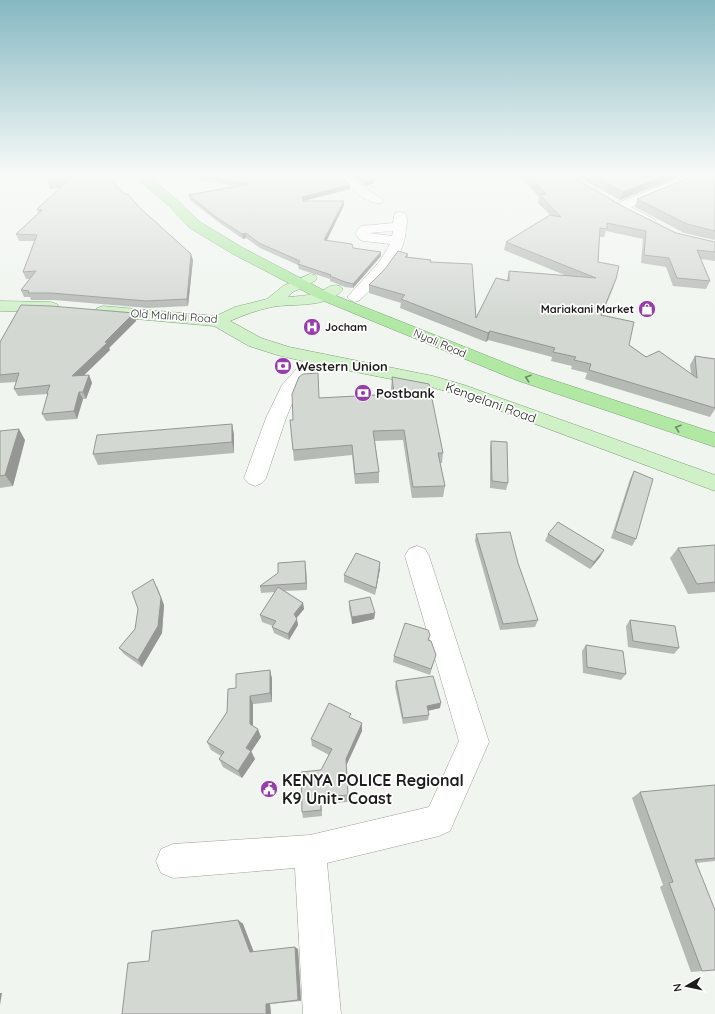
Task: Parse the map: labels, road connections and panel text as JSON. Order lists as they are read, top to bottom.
{
  "streets": {
    "highway": ["Nyali Road"],
    "main road": ["Old Malindi Road", "Kengelani Road"]
  },
  "crossings": [
    ["Old Malindi Road", "Nyali Road"],
    ["Old Malindi Road", "Kengelani Road"]
  ],
  "places": {
    "shop": ["Mariakani Market"],
    "hospital": ["Jocham"],
    "bank": ["Western Union", "Postbank"],
    "public building": ["KENYA POLICE Regional K9 Unit- Coast"]
  },
  "north": "left"
}
